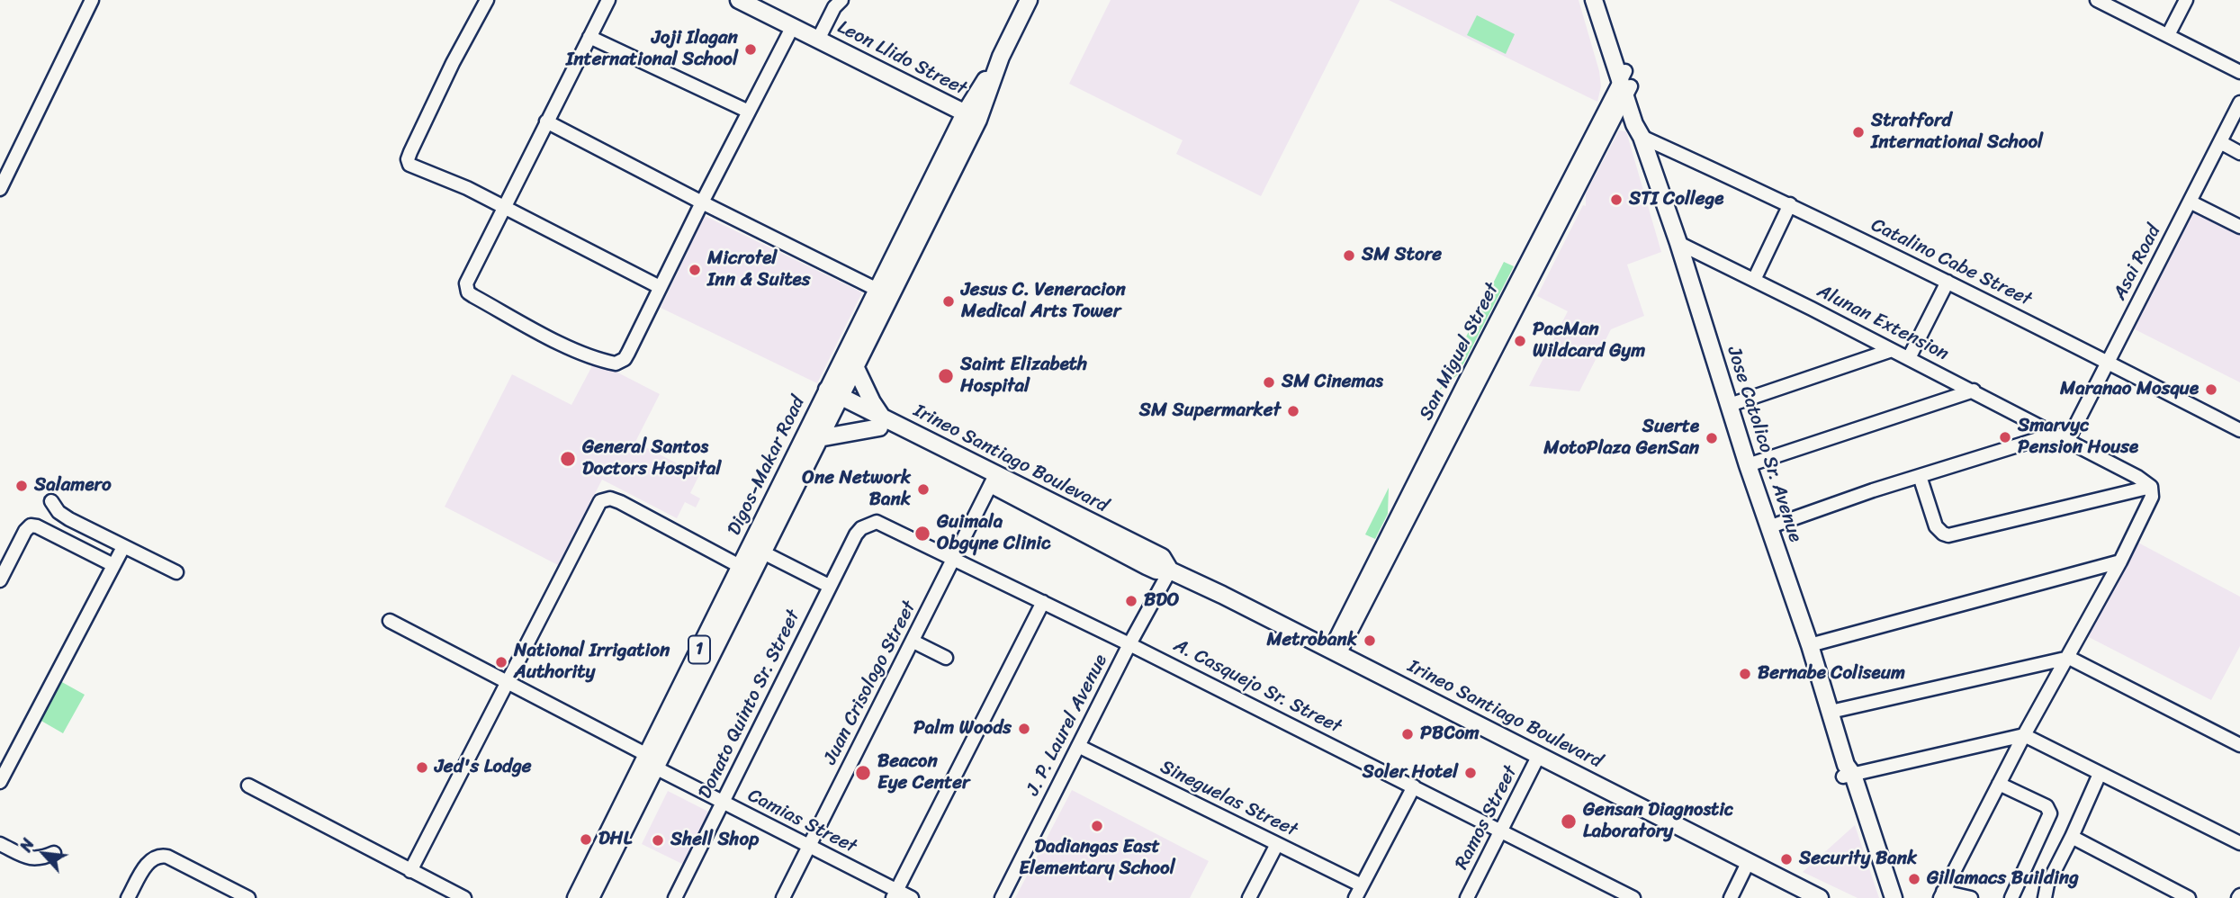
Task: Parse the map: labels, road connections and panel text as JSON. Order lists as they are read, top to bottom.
{
  "streets": {
    "main road": [
      "Leon Llido Street",
      "Jose Catolico Sr. Avenue",
      "Irineo Santiago Boulevard",
      "Digos-Makar Road",
      "1"
    ],
    "street": [
      "Catalino Cabe Street",
      "Asai Road",
      "Alunan Extension",
      "San Miguel Street",
      "Juan Crisologo Street",
      "A. Casquejo Sr. Street",
      "Donato Quinto Sr. Street",
      "J. P. Laurel Avenue",
      "Sineguelas Street",
      "Ramos Street",
      "Camias Street"
    ]
  },
  "crossings": [
    ["Leon Llido Street", "Digos-Makar Road"],
    ["Catalino Cabe Street", "Asai Road"],
    ["Catalino Cabe Street", "Jose Catolico Sr. Avenue"],
    ["Asai Road", "Alunan Extension"],
    ["Alunan Extension", "Jose Catolico Sr. Avenue"],
    ["San Miguel Street", "Jose Catolico Sr. Avenue"],
    ["San Miguel Street", "Irineo Santiago Boulevard"],
    ["Irineo Santiago Boulevard", "Digos-Makar Road"],
    ["Irineo Santiago Boulevard", "Juan Crisologo Street"],
    ["Irineo Santiago Boulevard", "J. P. Laurel Avenue"],
    ["Irineo Santiago Boulevard", "Ramos Street"],
    ["Digos-Makar Road", "Camias Street"],
    ["Juan Crisologo Street", "A. Casquejo Sr. Street"],
    ["Juan Crisologo Street", "Camias Street"],
    ["A. Casquejo Sr. Street", "Donato Quinto Sr. Street"],
    ["A. Casquejo Sr. Street", "J. P. Laurel Avenue"],
    ["A. Casquejo Sr. Street", "Ramos Street"],
    ["Donato Quinto Sr. Street", "Camias Street"],
    ["J. P. Laurel Avenue", "Sineguelas Street"]
  ],
  "places": [
    "Joji Ilagan International School",
    "Stratford International School",
    "STI College",
    "SM Store",
    "Microtel Inn & Suites",
    "Jesus C. Veneracion Medical Arts Tower",
    "PacMan Wildcard Gym",
    "Saint Elizabeth Hospital",
    "SM Cinemas",
    "Maranao Mosque",
    "SM Supermarket",
    "Smarvyc Pension House",
    "Suerte MotoPlaza GenSan",
    "General Santos Doctors Hospital",
    "Salamero",
    "One Network Bank",
    "Guimala Obgyne Clinic",
    "BDO",
    "Metrobank",
    "National Irrigation Authority",
    "Bernabe Coliseum",
    "Palm Woods",
    "PBCom",
    "Jed's Lodge",
    "Beacon Eye Center",
    "Soler Hotel",
    "Gensan Diagnostic Laboratory",
    "Dadiangas East Elementary School",
    "DHL",
    "Shell Shop",
    "Security Bank",
    "Gillamacs Building"
  ],
  "north": "top left"
}
